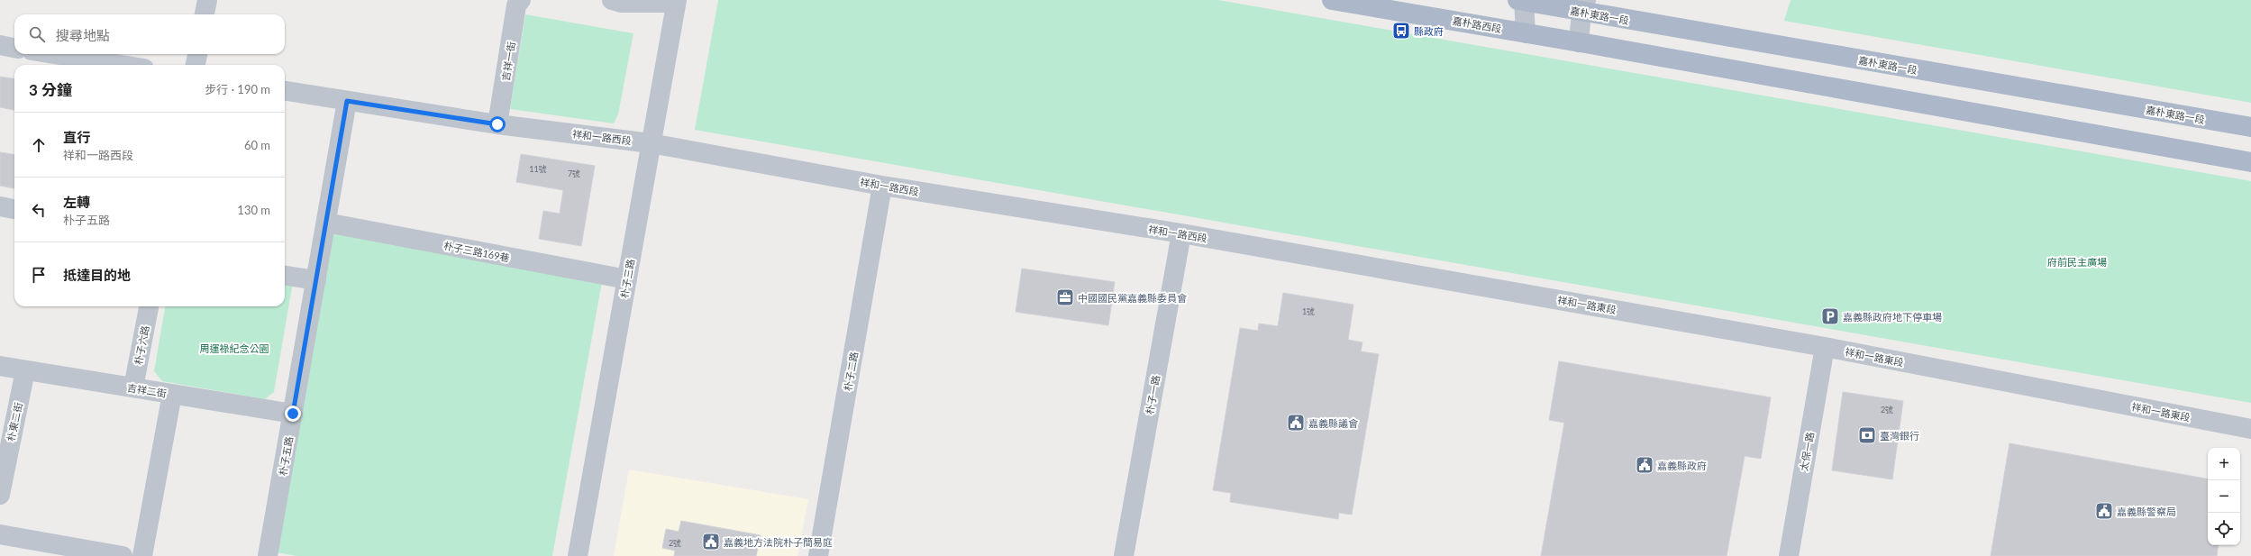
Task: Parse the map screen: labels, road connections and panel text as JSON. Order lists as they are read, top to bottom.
{
  "streets": {
    "main road": ["嘉朴東路一段", "嘉朴路西段"],
    "street": [
      "吉祥一街",
      "祥和一路西段",
      "朴子三路169巷",
      "朴子三路",
      "祥和一路東段",
      "朴子六路",
      "朴子二路",
      "吉祥二街",
      "朴子一路",
      "朴東二街",
      "太保一路",
      "朴子五路"
    ]
  },
  "crossings": [
    ["吉祥一街", "祥和一路西段"],
    ["祥和一路西段", "朴子三路"],
    ["祥和一路西段", "祥和一路東段"],
    ["祥和一路西段", "朴子二路"],
    ["祥和一路西段", "朴子一路"],
    ["祥和一路西段", "朴子五路"],
    ["朴子三路169巷", "朴子三路"],
    ["朴子三路169巷", "朴子五路"],
    ["祥和一路東段", "太保一路"],
    ["朴子六路", "吉祥二街"],
    ["吉祥二街", "朴東二街"],
    ["吉祥二街", "朴子五路"]
  ],
  "parks": ["府前民主廣場", "周運祿紀念公園"],
  "places": {
    "bus stop": ["縣政府"],
    "office": ["中國國民黨嘉義縣委員會"],
    "parking": ["嘉義縣政府地下停車場"],
    "public building": [
      "嘉義縣議會",
      "嘉義縣政府",
      "嘉義縣警察局",
      "嘉義地方法院朴子簡易庭"
    ],
    "bank": ["臺灣銀行"]
  },
  "house_numbers": [
    "11號",
    "7號",
    "1號",
    "2號",
    "2號"
  ],
  "page": {
    "search": "搜尋地點",
    "heading": ["3 分鐘", "步行 · 190 m"],
    "list": [
      ["直行", "祥和一路西段", "60 m"],
      ["左轉", "朴子五路", "130 m"],
      "抵達目的地"
    ],
    "map_buttons": ["+", "−"]
  }
}
